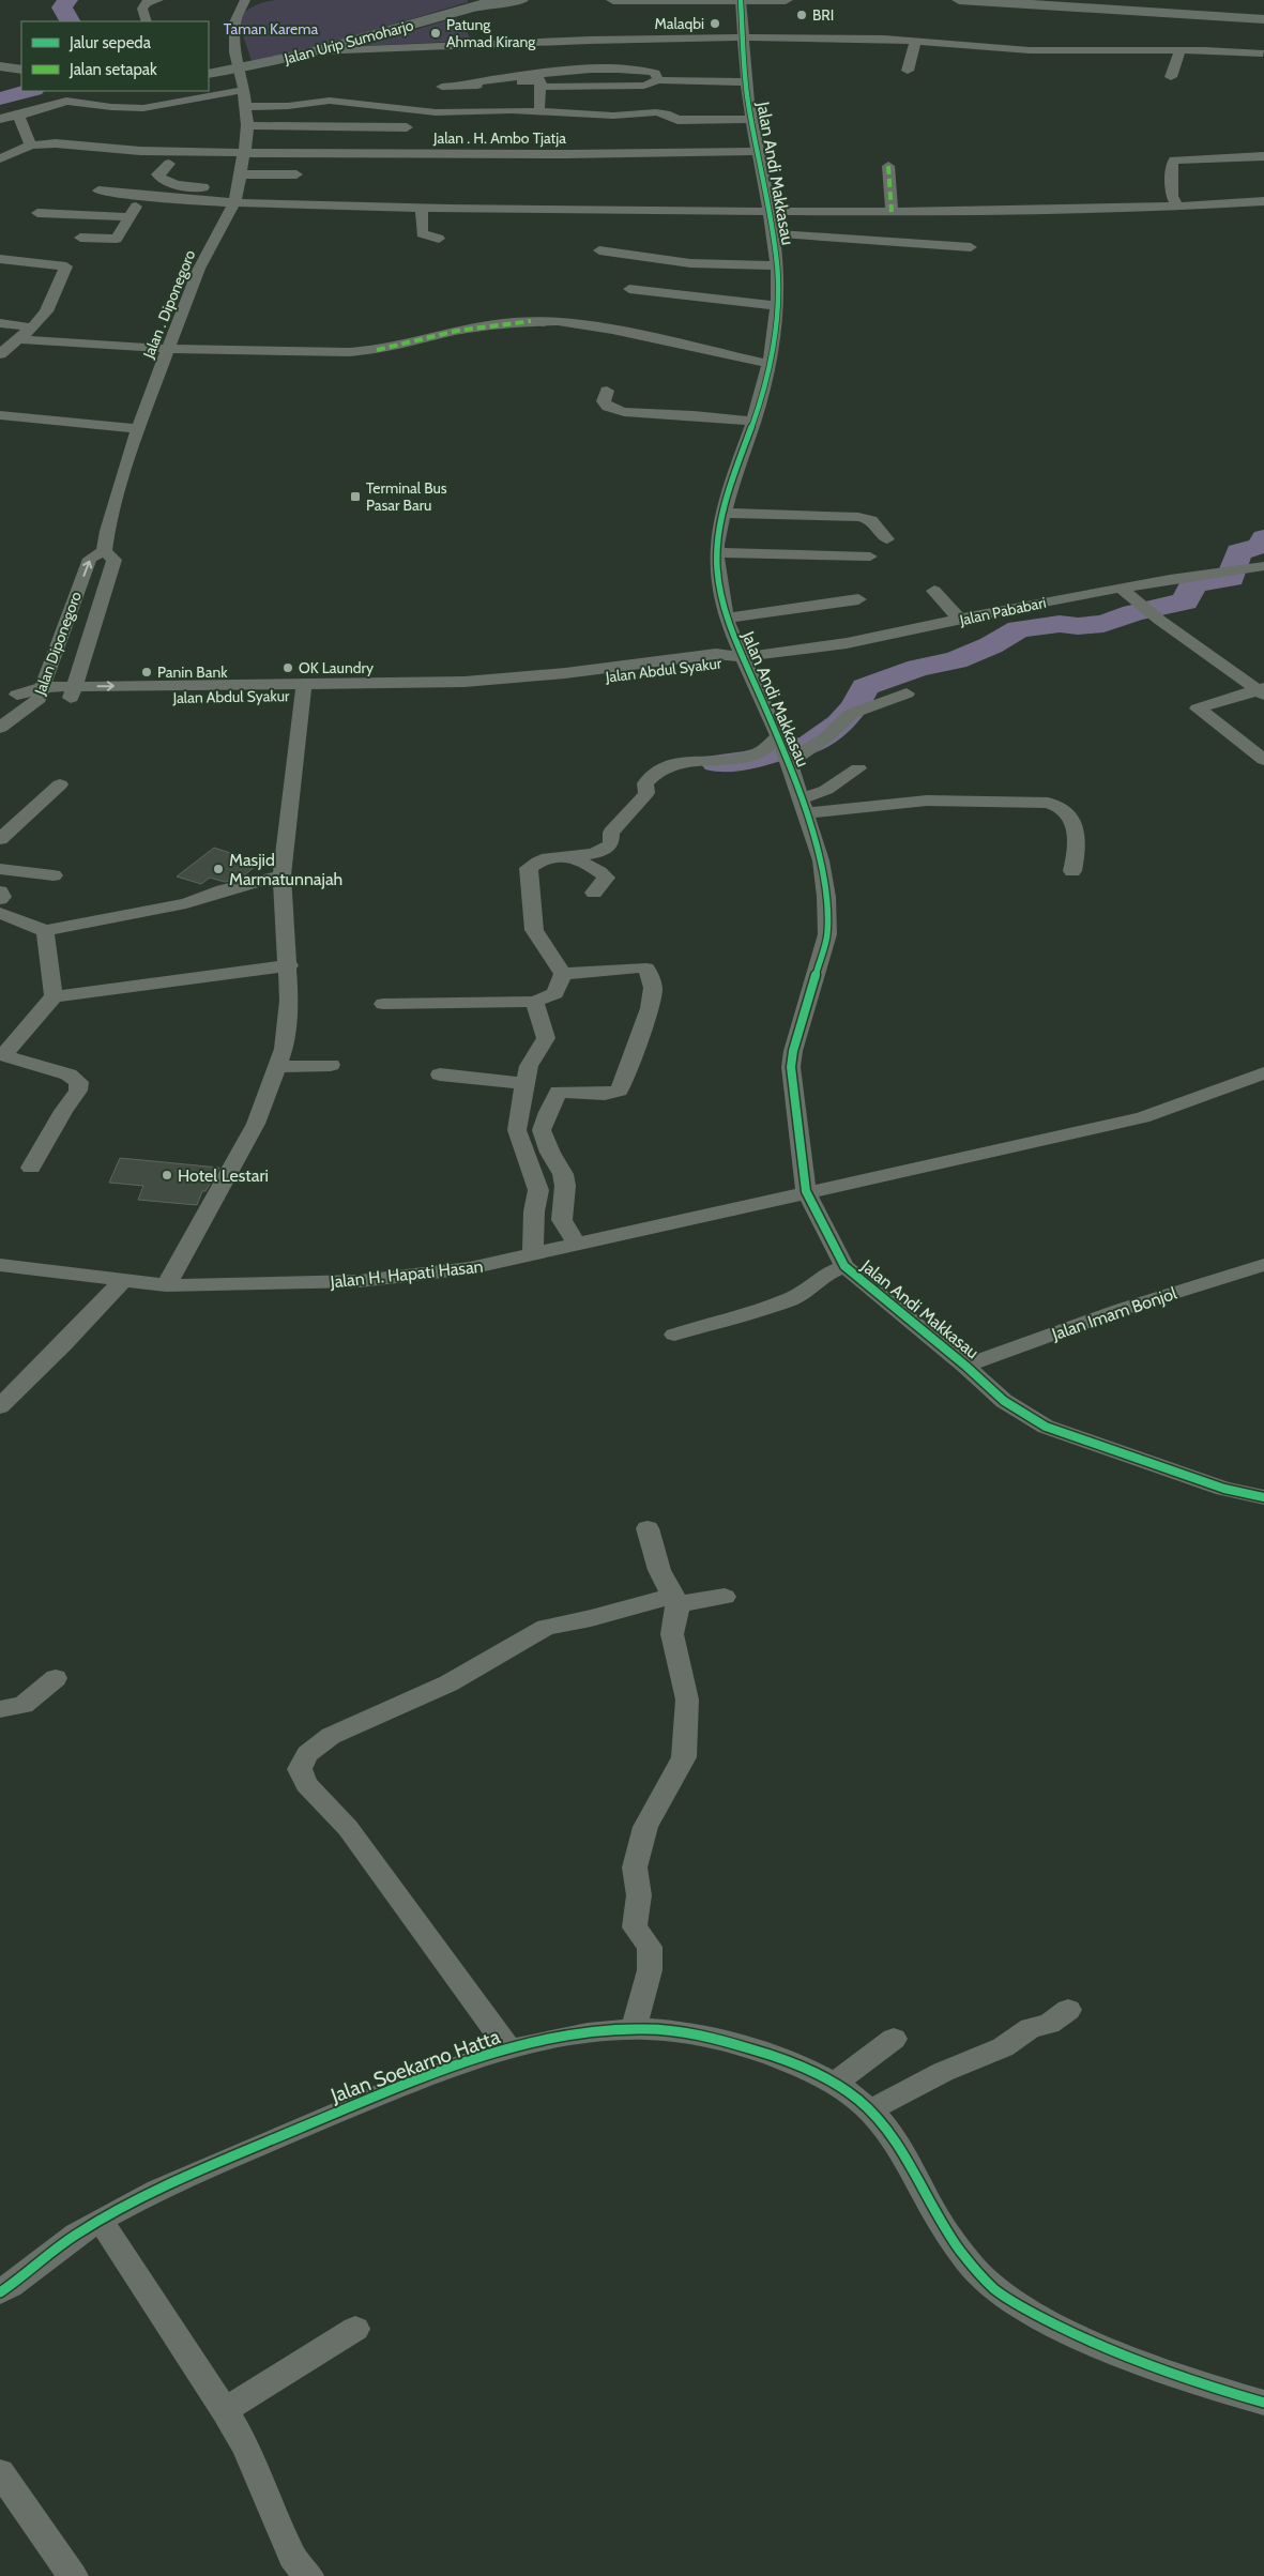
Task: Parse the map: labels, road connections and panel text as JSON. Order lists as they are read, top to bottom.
{
  "streets": {
    "main road": ["Jalan Urip Sumoharjo"],
    "street": [
      "Jalan . H. Ambo Tjatja",
      "Jalan Andi Makkasau",
      "Jalan . Diponegoro",
      "Jalan Pababari",
      "Jalan Diponegoro",
      "Jalan Abdul Syakur",
      "Jalan H. Hapati Hasan",
      "Jalan Imam Bonjol",
      "Jalan Soekarno Hatta"
    ]
  },
  "crossings": [
    ["Jalan Urip Sumoharjo", "Jalan . Diponegoro"],
    ["Jalan . H. Ambo Tjatja", "Jalan Andi Makkasau"],
    ["Jalan . H. Ambo Tjatja", "Jalan . Diponegoro"],
    ["Jalan Andi Makkasau", "Jalan Pababari"],
    ["Jalan Andi Makkasau", "Jalan Abdul Syakur"],
    ["Jalan Andi Makkasau", "Jalan H. Hapati Hasan"],
    ["Jalan Andi Makkasau", "Jalan Imam Bonjol"],
    ["Jalan . Diponegoro", "Jalan Diponegoro"],
    ["Jalan Pababari", "Jalan Abdul Syakur"],
    ["Jalan Diponegoro", "Jalan Abdul Syakur"]
  ],
  "parks": ["Taman Karema"],
  "places": {
    "other": [
      "BRI",
      "Malaqbi",
      "Patung Ahmad Kirang",
      "OK Laundry",
      "Panin Bank",
      "Masjid Marmatunnajah",
      "Hotel Lestari"
    ],
    "transit": ["Terminal Bus Pasar Baru"]
  },
  "legend": ["Jalur sepeda", "Jalan setapak"]
}
